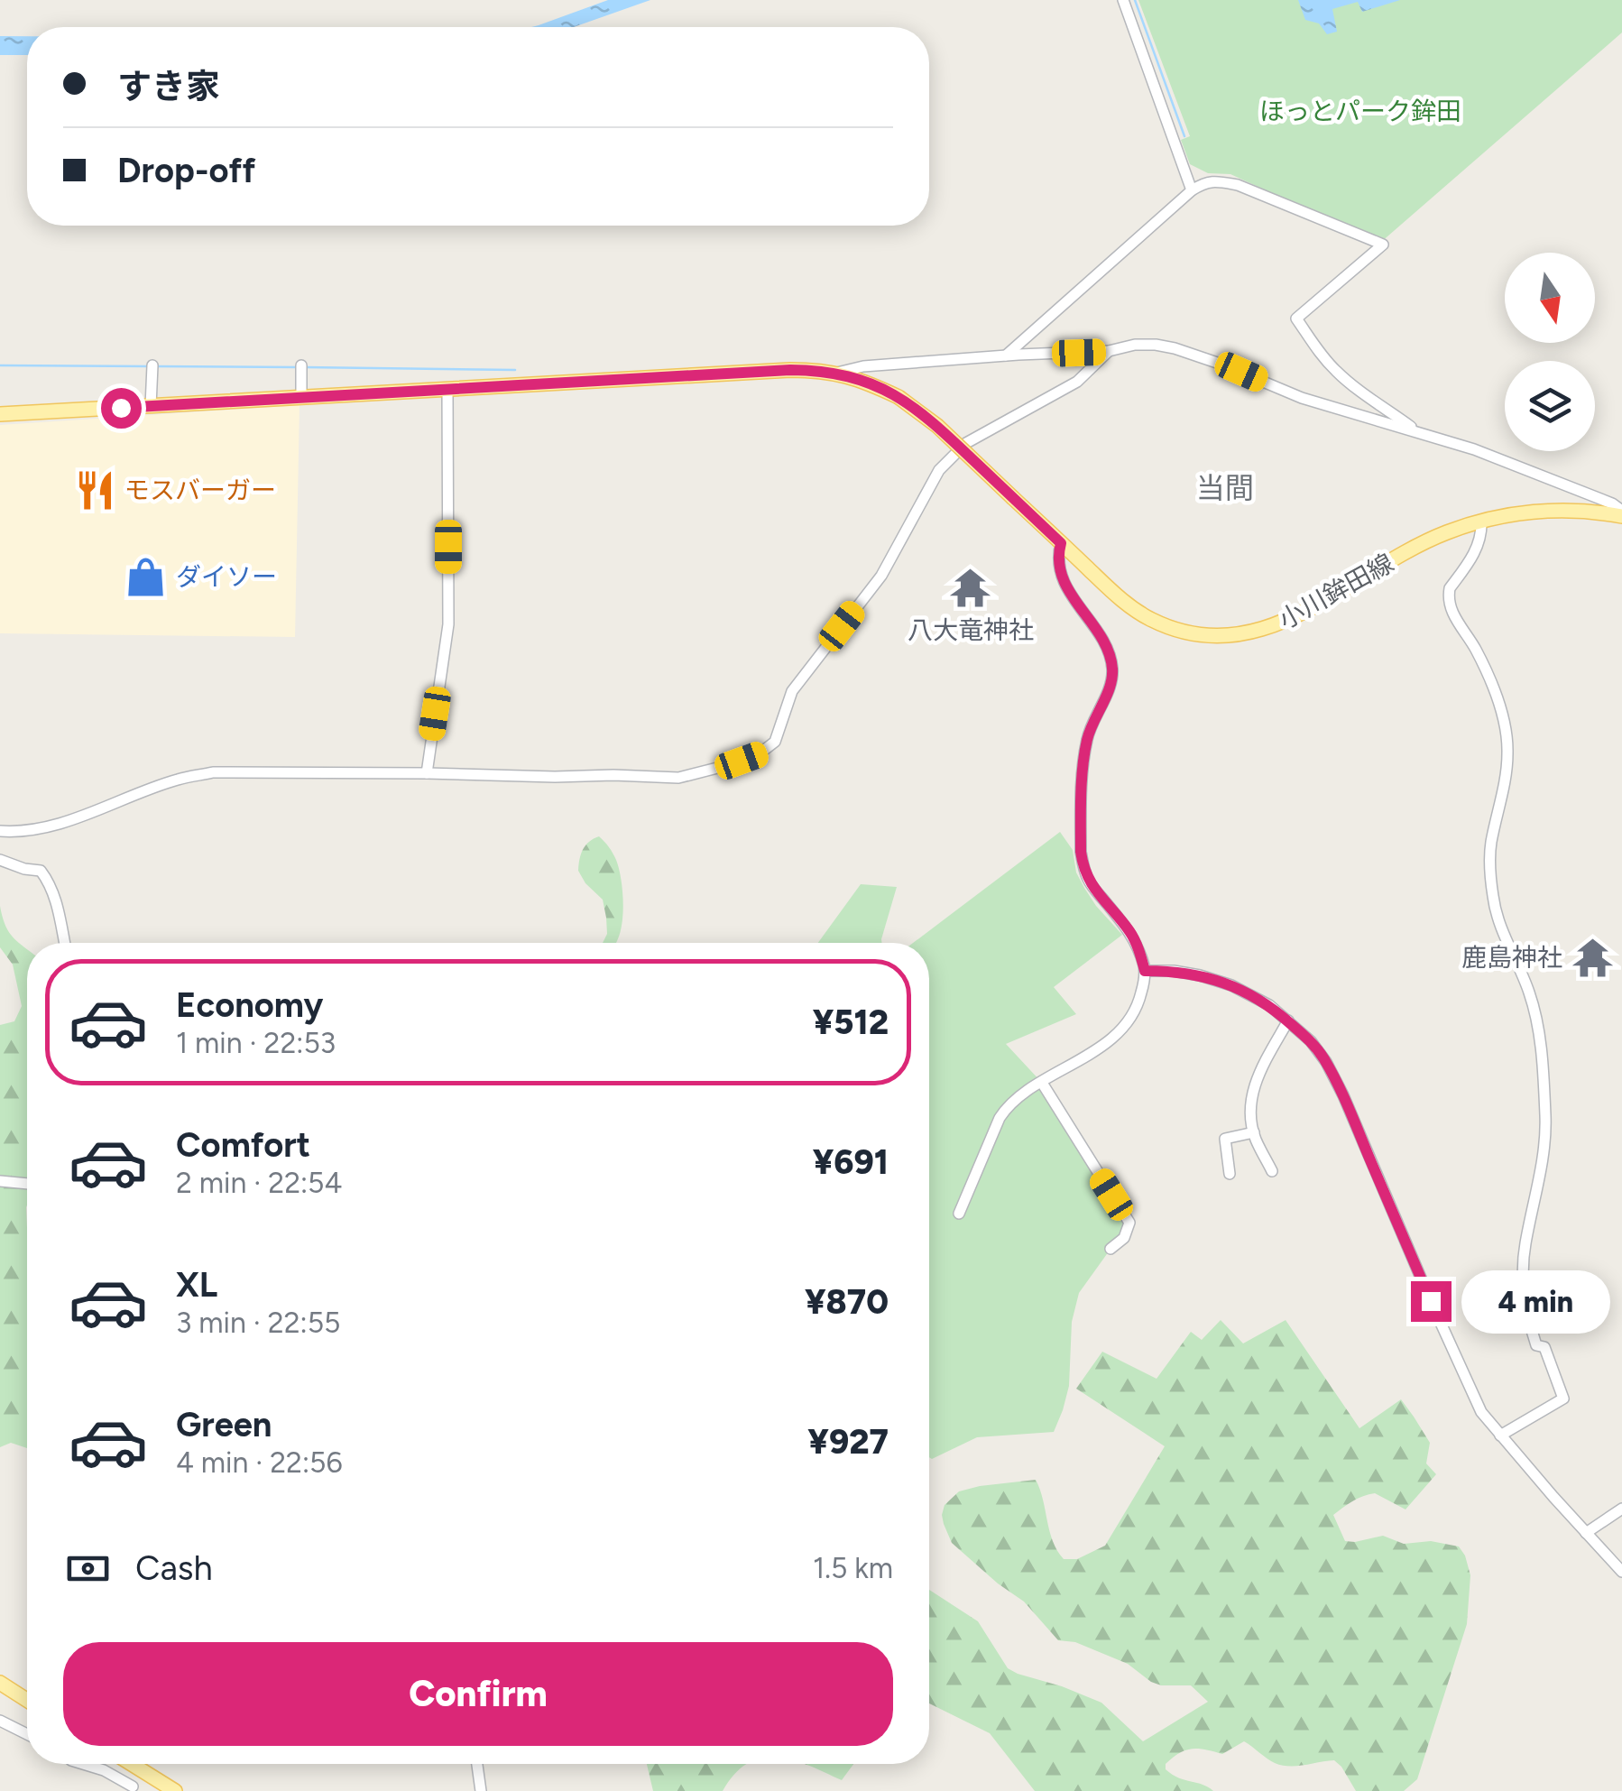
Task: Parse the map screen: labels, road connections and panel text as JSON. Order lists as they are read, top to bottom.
{
  "streets": {
    "main road": ["小川鉾田線"]
  },
  "districts": ["当間"],
  "parks": ["ほっとパーク鉾田"],
  "places": {
    "restaurant": ["モスバーガー"],
    "shop": ["ダイソー"],
    "temple": ["八大竜神社", "鹿島神社"]
  },
  "north": "bottom",
  "page": {
    "banner": ["すき家", "Drop-off"],
    "list": [
      {
        "name": "Economy",
        "note": "1 min · 22:53",
        "value": "¥512"
      },
      {
        "name": "Comfort",
        "note": "2 min · 22:54",
        "value": "¥691"
      },
      {
        "name": "XL",
        "note": "3 min · 22:55",
        "value": "¥870"
      },
      {
        "name": "Green",
        "note": "4 min · 22:56",
        "value": "¥927"
      }
    ],
    "bubble": "4 min",
    "pay": ["Cash", "1.5 km"],
    "buttons": "Confirm"
  }
}
